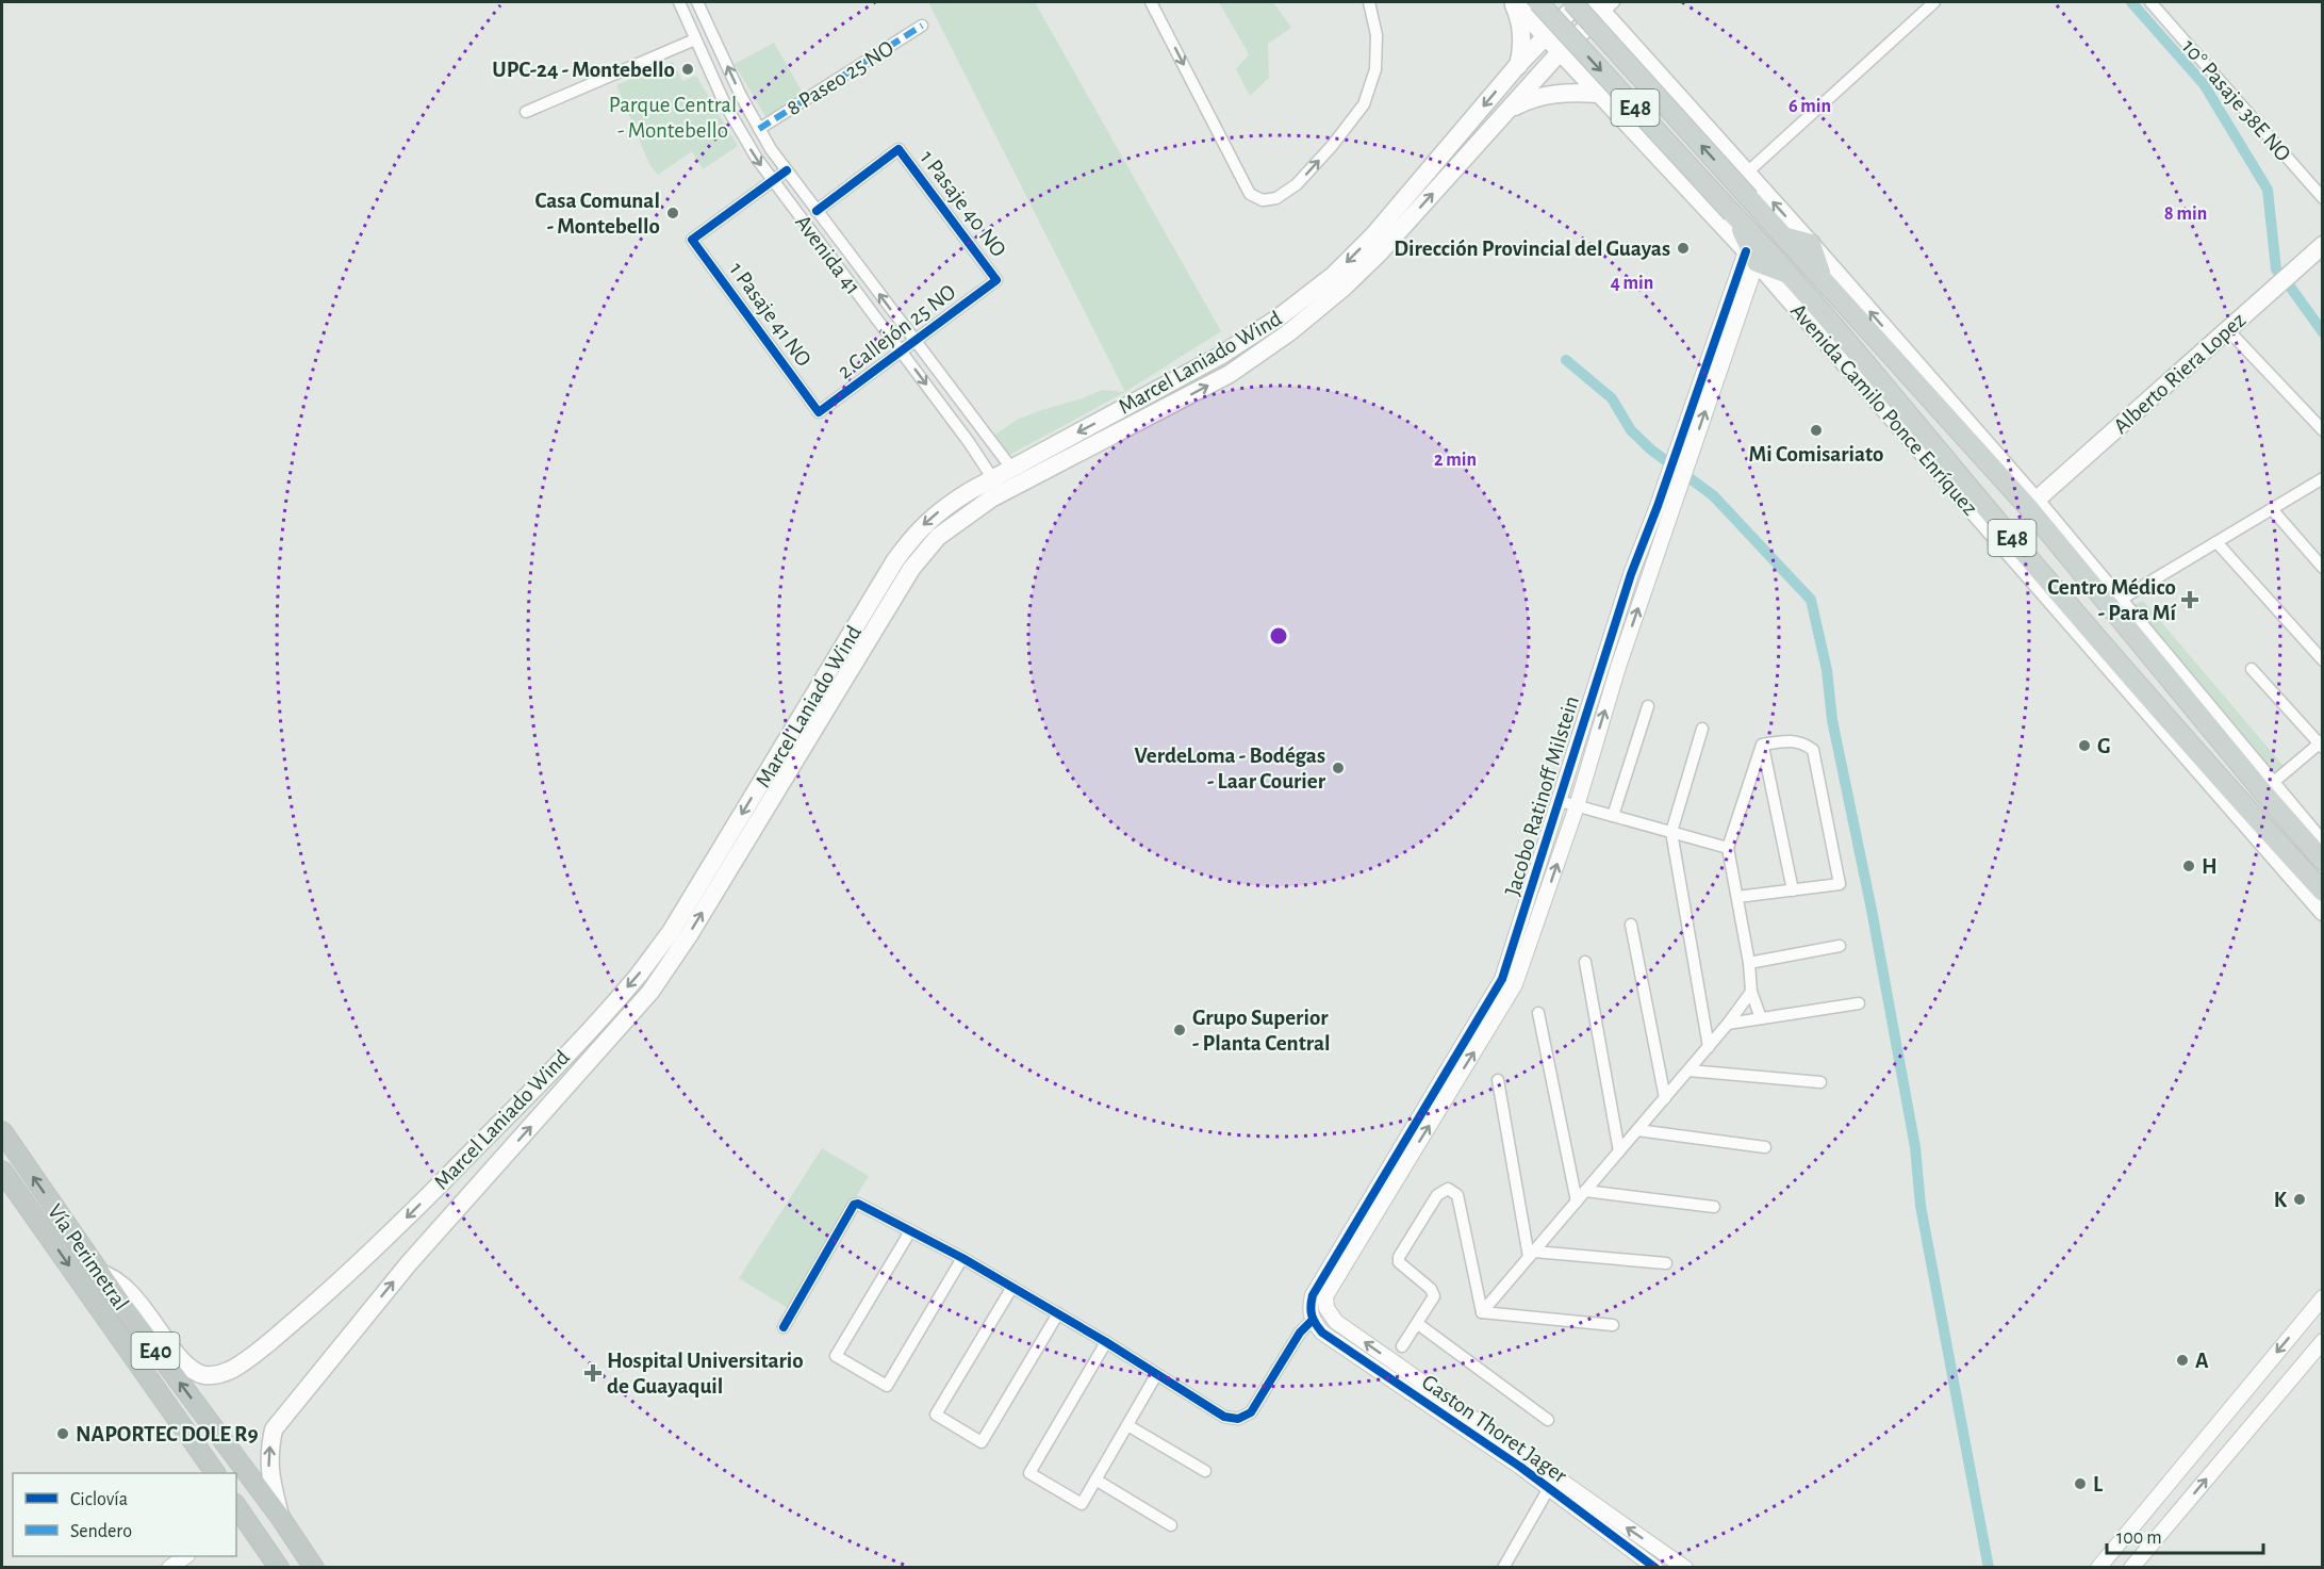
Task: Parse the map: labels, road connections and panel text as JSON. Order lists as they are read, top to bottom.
{
  "streets": {
    "highway": ["Vía Perimetral", "E40"],
    "main road": [
      "E48",
      "Marcel Laniado Wind",
      "Alberto Riera Lopez",
      "Avenida Camilo Ponce Enríquez"
    ],
    "street": [
      "8 Paseo 25 NO",
      "10° Pasaje 38E NO",
      "1 Pasaje 40 NO",
      "Avenida 41",
      "1 Pasaje 41 NO",
      "2 Callejón 25 NO",
      "Jacobo Ratinoff Milstein",
      "Gaston Thoret Jager"
    ]
  },
  "crossings": [
    ["8 Paseo 25 NO", "Avenida 41"],
    ["1 Pasaje 40 NO", "Avenida 41"],
    ["1 Pasaje 40 NO", "2 Callejón 25 NO"],
    ["Avenida 41", "1 Pasaje 41 NO"],
    ["Avenida 41", "2 Callejón 25 NO"],
    ["Avenida 41", "Marcel Laniado Wind"],
    ["1 Pasaje 41 NO", "2 Callejón 25 NO"],
    ["Marcel Laniado Wind", "Avenida Camilo Ponce Enríquez"],
    ["Marcel Laniado Wind", "Vía Perimetral"],
    ["Alberto Riera Lopez", "Avenida Camilo Ponce Enríquez"],
    ["Avenida Camilo Ponce Enríquez", "Jacobo Ratinoff Milstein"],
    ["Jacobo Ratinoff Milstein", "Gaston Thoret Jager"]
  ],
  "parks": ["Parque Central - Montebello"],
  "places": {
    "other": [
      "UPC-24 - Montebello",
      "Casa Comunal - Montebello",
      "Dirección Provincial del Guayas",
      "Mi Comisariato",
      "G",
      "VerdeLoma - Bodégas - Laar Courier",
      "H",
      "Grupo Superior - Planta Central",
      "K",
      "A",
      "NAPORTEC DOLE R9",
      "L"
    ],
    "health": ["Centro Médico - Para Mí", "Hospital Universitario de Guayaquil"]
  },
  "legend": ["Ciclovía", "Sendero"],
  "scale_bar": "100 m",
  "rings": [
    "6 min",
    "8 min",
    "4 min",
    "2 min"
  ]
}
